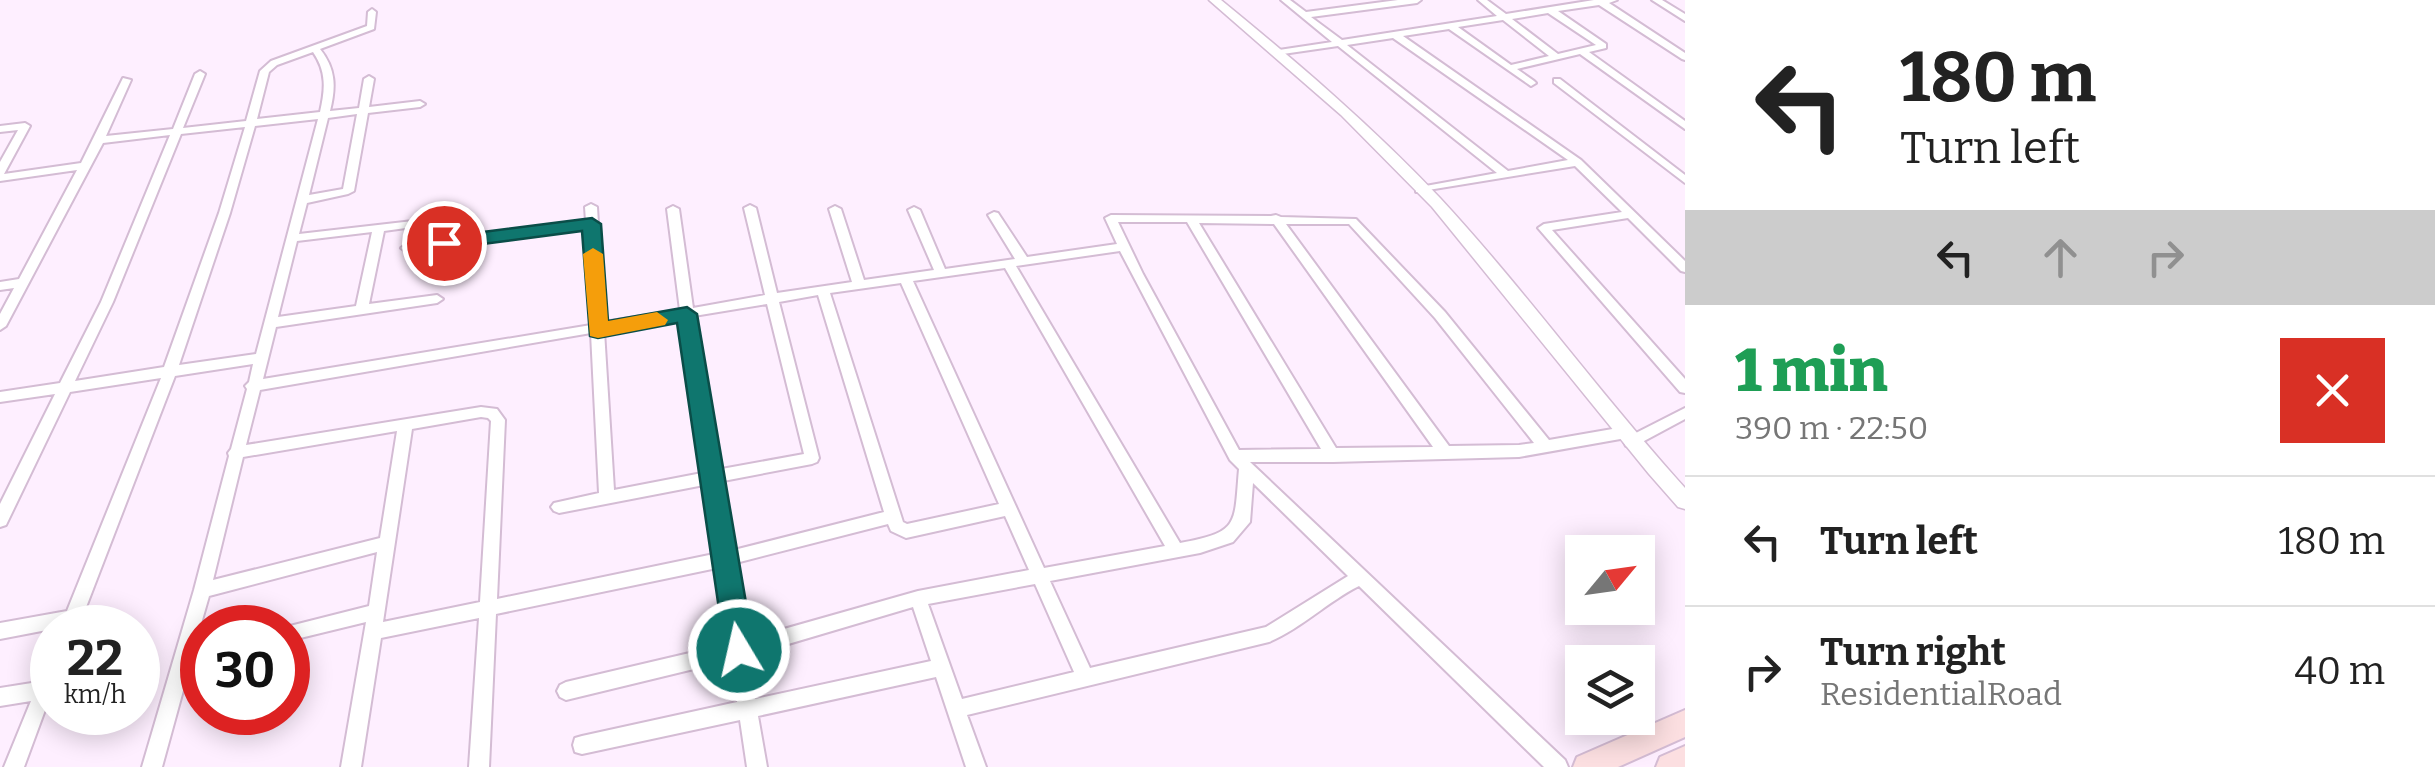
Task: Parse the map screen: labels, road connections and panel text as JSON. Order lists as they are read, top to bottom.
{
  "north": "top right",
  "page": {
    "turn": ["180 m", "Turn left"],
    "heading": ["1 min", "390 m · 22:50"],
    "list": [
      {
        "name": "Turn left",
        "value": "180 m"
      },
      {
        "name": "Turn right",
        "note": "ResidentialRoad",
        "value": "40 m"
      }
    ],
    "speed": "22 km/h",
    "limit": "30"
  }
}
